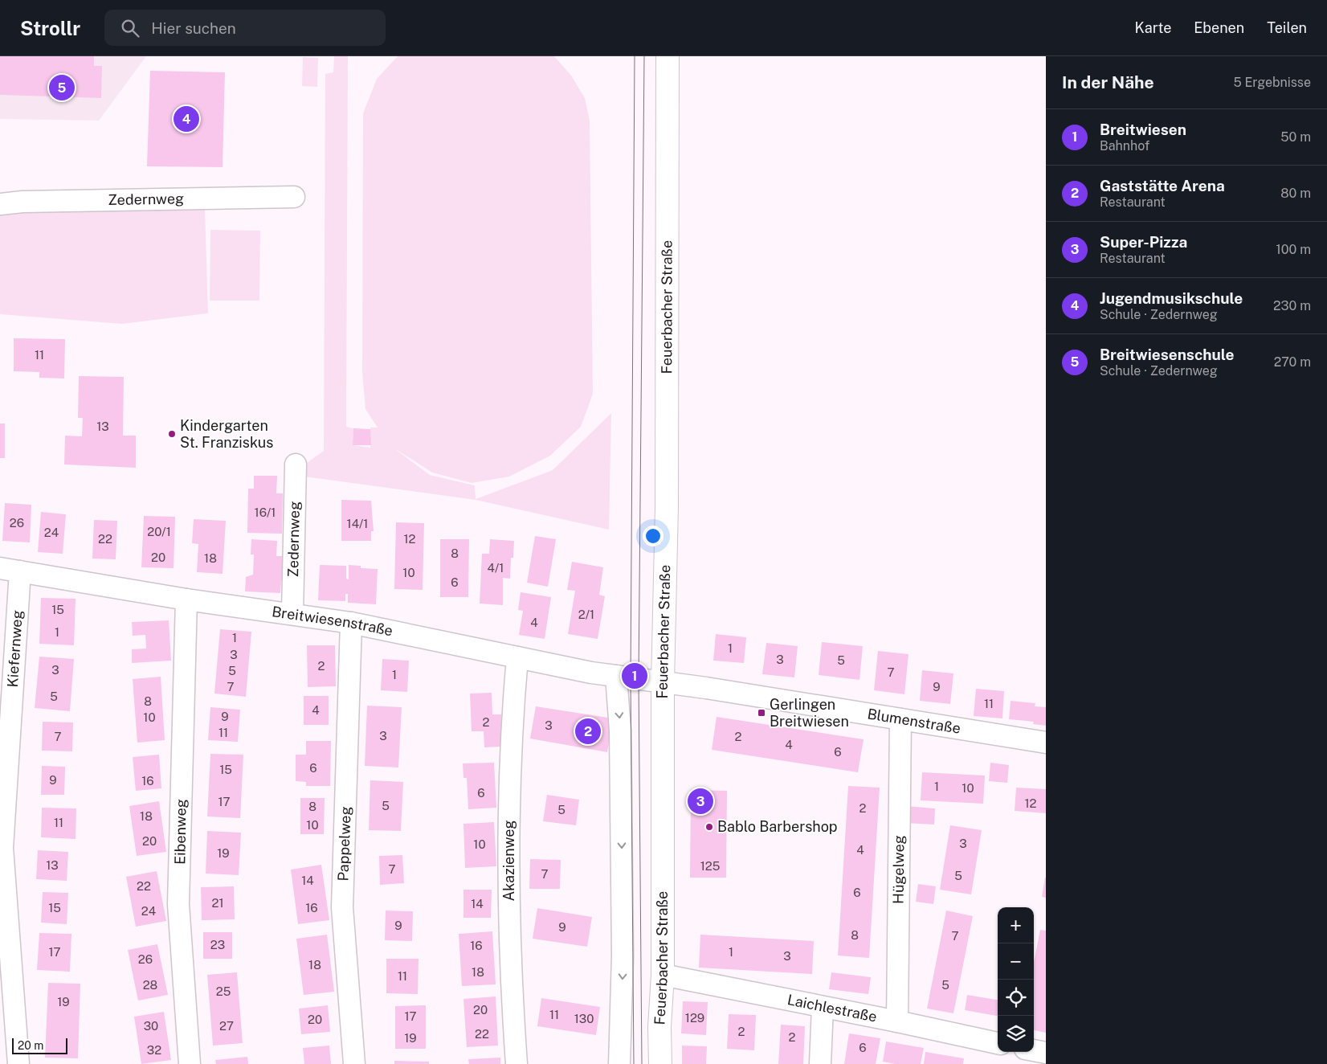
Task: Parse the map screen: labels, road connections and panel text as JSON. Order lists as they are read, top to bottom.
{
  "streets": {
    "main road": ["Feuerbacher Straße"],
    "street": [
      "Zedernweg",
      "Breitwiesenstraße",
      "Kiefernweg",
      "Blumenstraße",
      "Eibenweg",
      "Pappelweg",
      "Akazienweg",
      "Hügelweg",
      "Laichlestraße"
    ]
  },
  "crossings": [
    ["Zedernweg", "Breitwiesenstraße"],
    ["Feuerbacher Straße", "Breitwiesenstraße"],
    ["Feuerbacher Straße", "Blumenstraße"],
    ["Feuerbacher Straße", "Laichlestraße"],
    ["Breitwiesenstraße", "Kiefernweg"],
    ["Breitwiesenstraße", "Blumenstraße"],
    ["Breitwiesenstraße", "Eibenweg"],
    ["Breitwiesenstraße", "Pappelweg"],
    ["Breitwiesenstraße", "Akazienweg"],
    ["Blumenstraße", "Hügelweg"],
    ["Hügelweg", "Laichlestraße"]
  ],
  "places": {
    "other": ["Kindergarten St. Franziskus", "Bablo Barbershop"],
    "transit": ["Gerlingen Breitwiesen"]
  },
  "house_numbers": [
    "11",
    "13",
    "16/1",
    "26",
    "14/1",
    "20/1",
    "24",
    "22",
    "12",
    "8",
    "20",
    "18",
    "4/1",
    "10",
    "6",
    "15",
    "2/1",
    "4",
    "1",
    "1",
    "1",
    "3",
    "3",
    "5",
    "2",
    "3",
    "5",
    "7",
    "1",
    "7",
    "9",
    "5",
    "8",
    "11",
    "4",
    "9",
    "10",
    "2",
    "3",
    "11",
    "3",
    "7",
    "2",
    "4",
    "6",
    "6",
    "15",
    "9",
    "16",
    "1",
    "10",
    "6",
    "17",
    "12",
    "5",
    "8",
    "2",
    "5",
    "18",
    "11",
    "10",
    "20",
    "3",
    "10",
    "4",
    "19",
    "13",
    "125",
    "7",
    "7",
    "5",
    "14",
    "22",
    "6",
    "21",
    "14",
    "15",
    "16",
    "24",
    "9",
    "9",
    "8",
    "7",
    "23",
    "16",
    "17",
    "1",
    "3",
    "26",
    "18",
    "18",
    "11",
    "28",
    "5",
    "25",
    "19",
    "20",
    "11",
    "17",
    "129",
    "130",
    "20",
    "30",
    "27",
    "2",
    "22",
    "2",
    "19",
    "6",
    "32"
  ],
  "scale_bar": "20 m",
  "page": {
    "header": "Strollr",
    "search": "Hier suchen",
    "nav": ["Karte", "Ebenen", "Teilen"],
    "heading": ["In der Nähe", "5 Ergebnisse"],
    "pins": [
      "5",
      "4",
      "1",
      "2",
      "3"
    ],
    "list": [
      {
        "mark": "1",
        "name": "Breitwiesen",
        "note": "Bahnhof",
        "value": "50 m"
      },
      {
        "mark": "2",
        "name": "Gaststätte Arena",
        "note": "Restaurant",
        "value": "80 m"
      },
      {
        "mark": "3",
        "name": "Super-Pizza",
        "note": "Restaurant",
        "value": "100 m"
      },
      {
        "mark": "4",
        "name": "Jugendmusikschule",
        "note": "Schule · Zedernweg",
        "value": "230 m"
      },
      {
        "mark": "5",
        "name": "Breitwiesenschule",
        "note": "Schule · Zedernweg",
        "value": "270 m"
      }
    ],
    "map_buttons": ["+", "−"],
    "scale": "20 m"
  }
}
